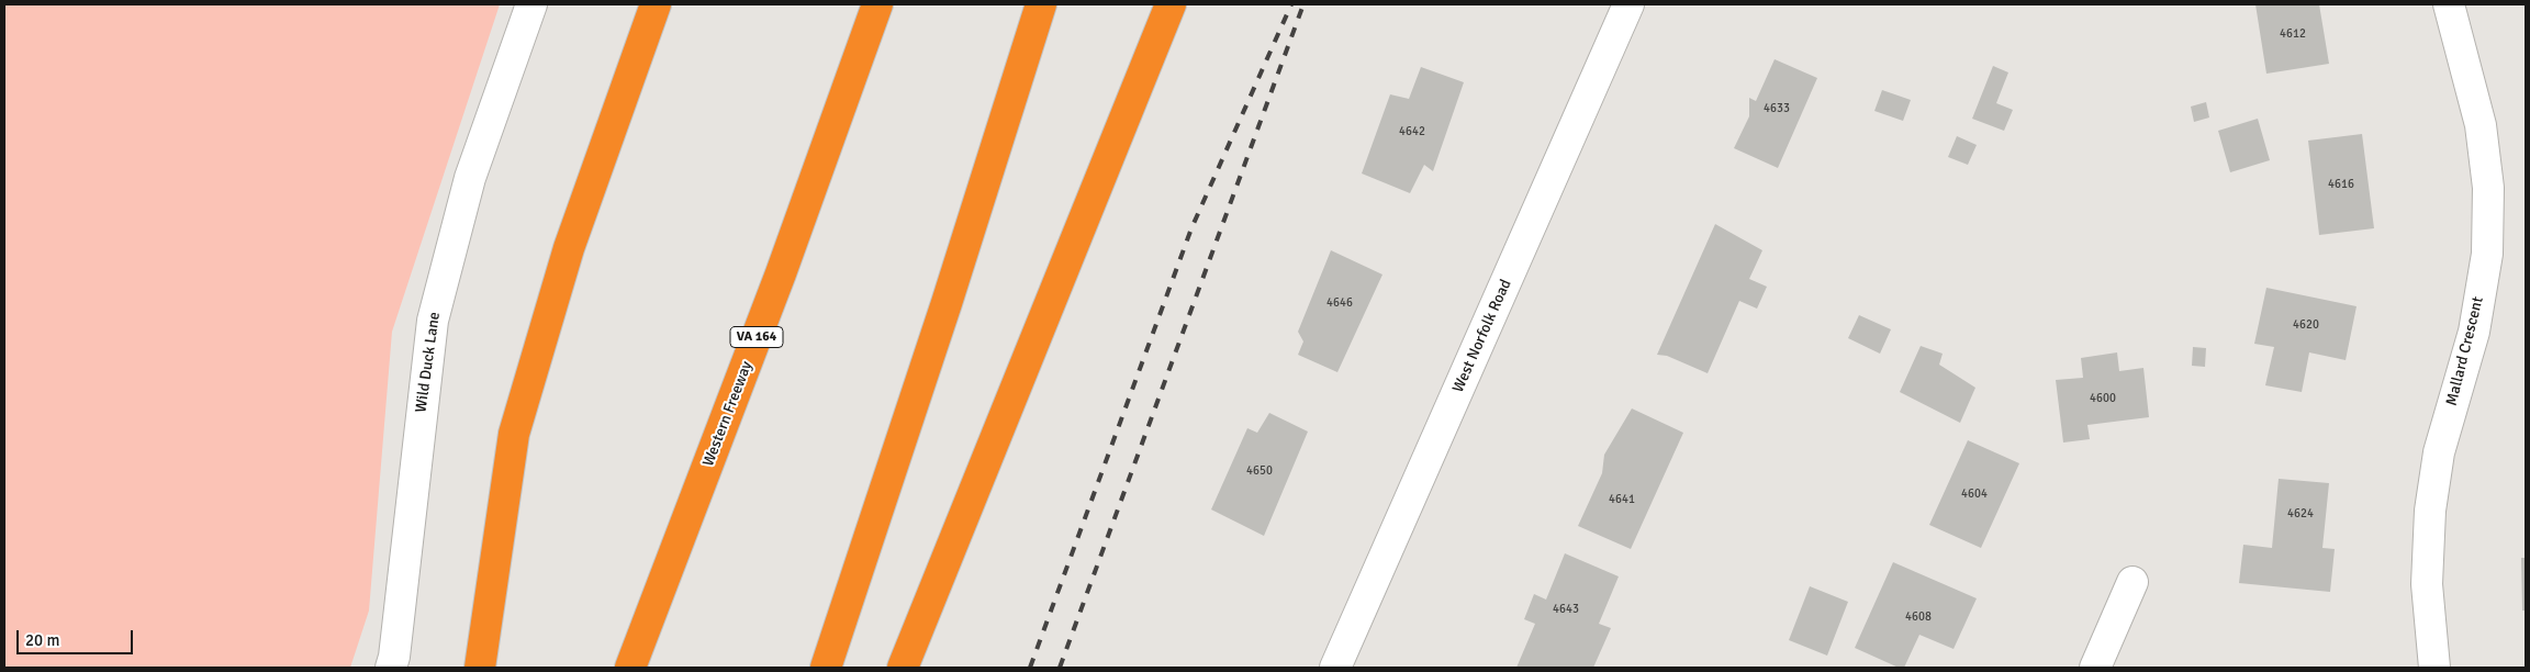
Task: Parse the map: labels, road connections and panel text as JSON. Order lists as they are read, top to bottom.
{
  "streets": {
    "highway": ["VA 164", "Western Freeway"],
    "street": ["West Norfolk Road", "Mallard Crescent", "Wild Duck Lane"]
  },
  "house_numbers": [
    "4612",
    "4633",
    "4642",
    "4616",
    "4646",
    "4620",
    "4600",
    "4650",
    "4604",
    "4641",
    "4624",
    "4643",
    "4608"
  ],
  "scale_bar": "20 m"
}
